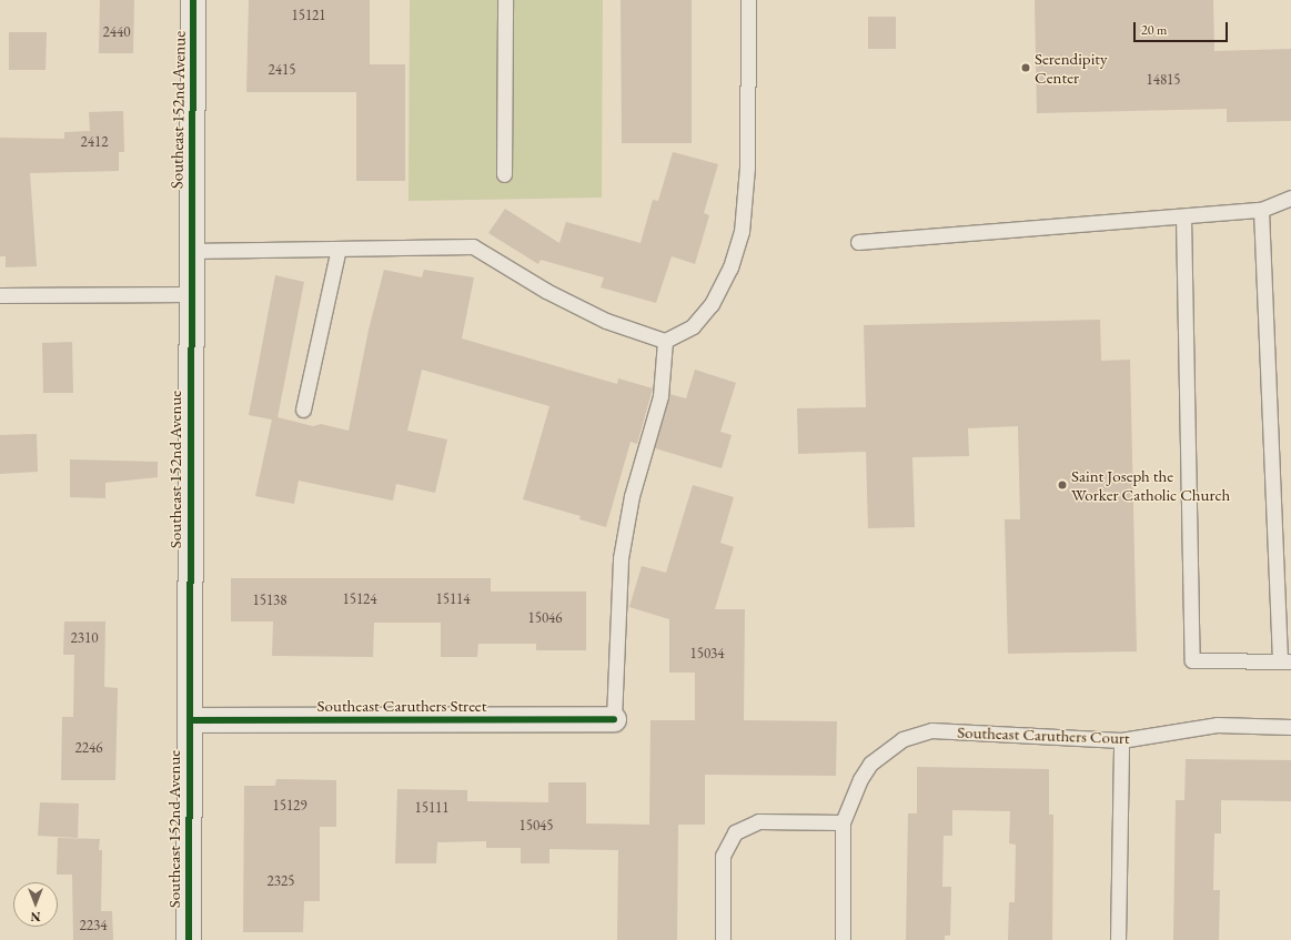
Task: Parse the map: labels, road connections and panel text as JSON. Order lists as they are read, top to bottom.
{
  "streets": {
    "street": ["Southeast 152nd Avenue", "Southeast Caruthers Street"],
    "lane": ["Southeast Caruthers Court"]
  },
  "crossings": [
    ["Southeast 152nd Avenue", "Southeast Caruthers Street"]
  ],
  "places": ["Serendipity Center", "Saint Joseph the Worker Catholic Church"],
  "house_numbers": [
    "15121",
    "2440",
    "2415",
    "14815",
    "2412",
    "15124",
    "15114",
    "15138",
    "15046",
    "2310",
    "15034",
    "2246",
    "15129",
    "15111",
    "15045",
    "2325",
    "2234"
  ],
  "scale_bar": "20 m",
  "north": "bottom"
}
